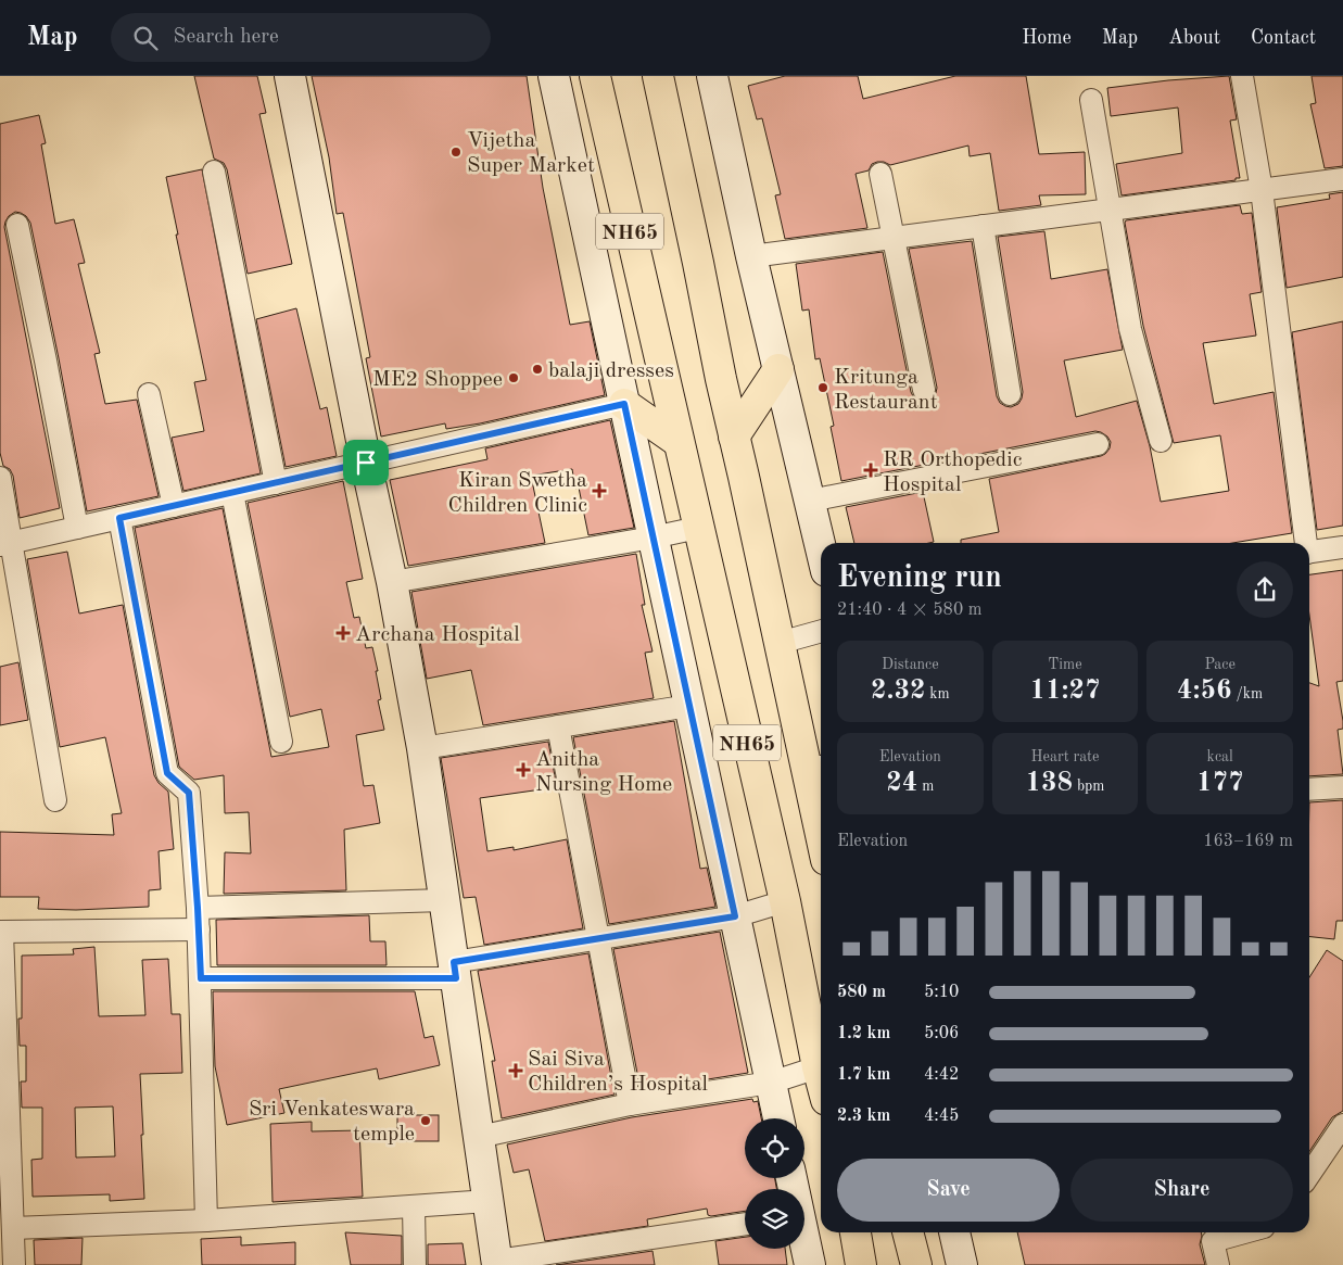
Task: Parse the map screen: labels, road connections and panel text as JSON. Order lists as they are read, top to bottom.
{
  "streets": {
    "highway": ["NH65"]
  },
  "places": {
    "other": [
      "Vijetha Super Market",
      "balaji dresses",
      "ME2 Shoppee",
      "Kritunga Restaurant",
      "Sri Venkateswara temple"
    ],
    "health": [
      "RR Orthopedic Hospital",
      "Kiran Swetha Children Clinic",
      "Archana Hospital",
      "Anitha Nursing Home",
      "Sai Siva Children’s Hospital"
    ]
  },
  "page": {
    "header": "Map",
    "search": "Search here",
    "nav": [
      "Home",
      "Map",
      "About",
      "Contact"
    ],
    "heading": ["Evening run", "21:40 · 4 × 580 m"],
    "stats": [
      ["Distance", "2.32 km"],
      ["Time", "11:27"],
      ["Pace", "4:56 /km"],
      ["Elevation", "24 m"],
      ["Heart rate", "138 bpm"],
      ["kcal", "177"]
    ],
    "chart": ["Elevation", "163–169 m"],
    "list": [
      {
        "name": "580 m",
        "note": "5:10"
      },
      {
        "name": "1.2 km",
        "note": "5:06"
      },
      {
        "name": "1.7 km",
        "note": "4:42"
      },
      {
        "name": "2.3 km",
        "note": "4:45"
      }
    ],
    "buttons": ["Save", "Share"]
  }
}
